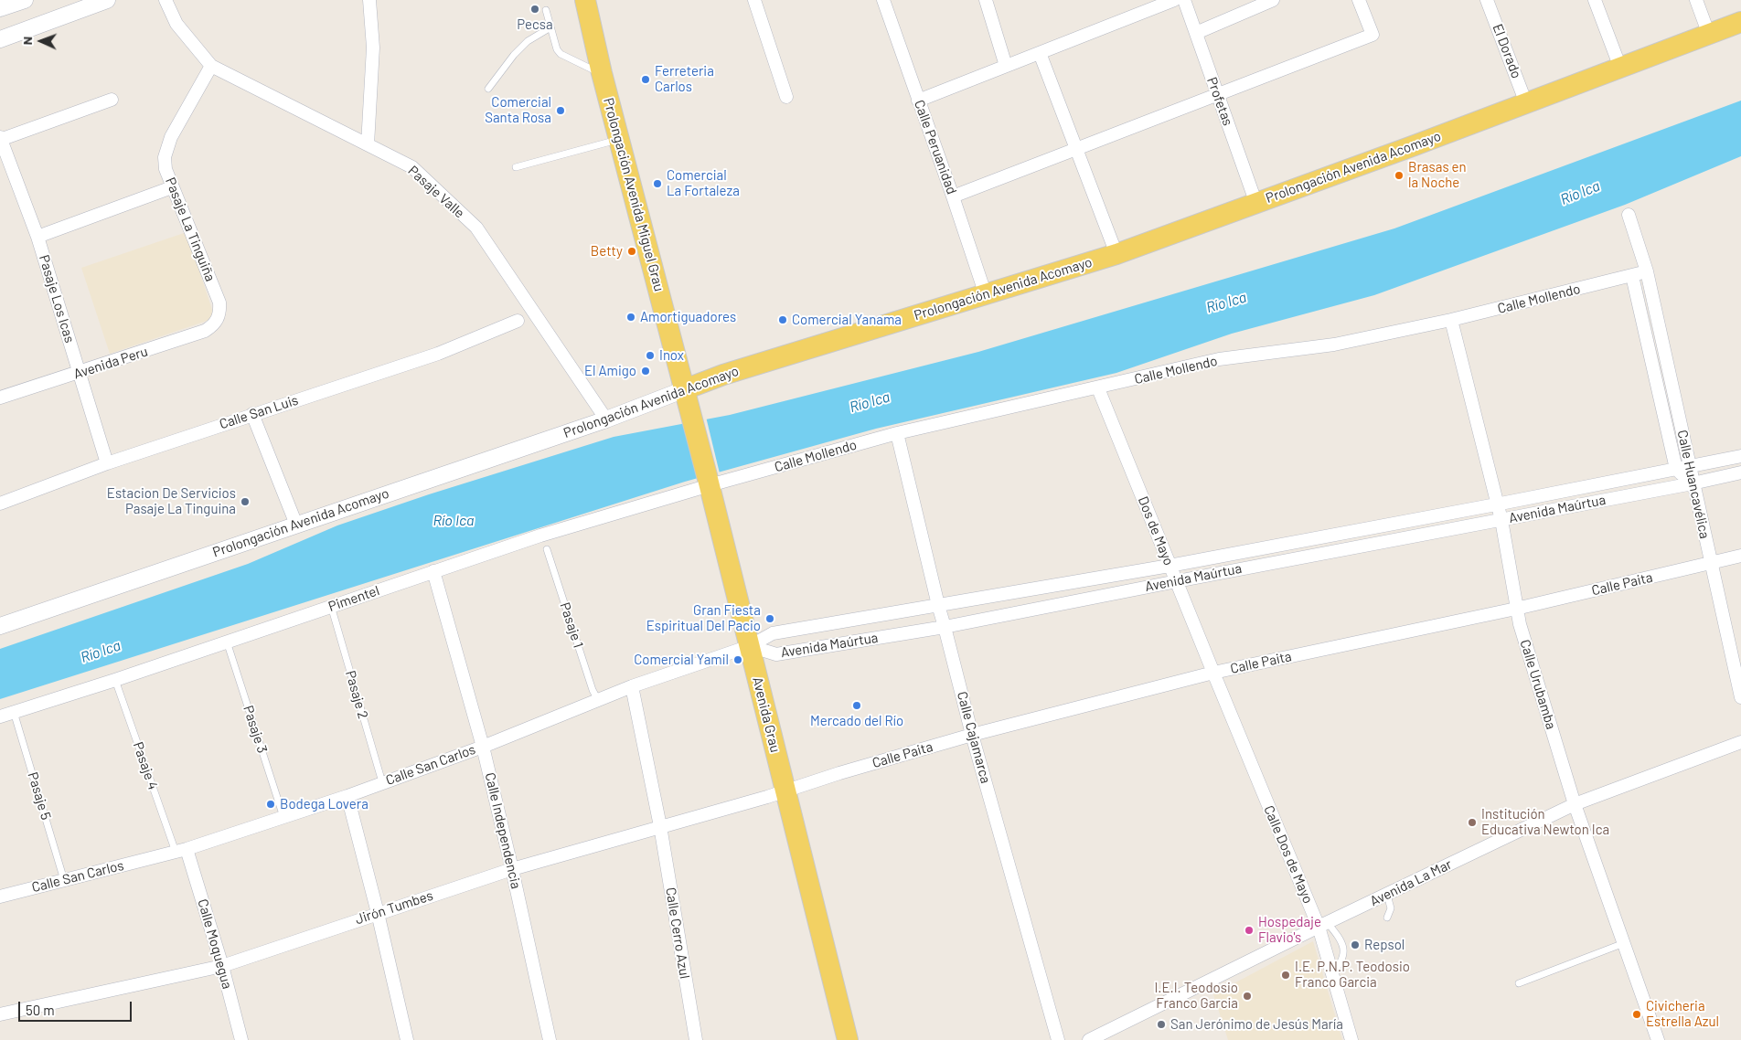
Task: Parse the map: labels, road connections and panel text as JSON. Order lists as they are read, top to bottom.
{
  "streets": {
    "main road": ["Prolongación Avenida Acomayo", "Prolongación Avenida Miguel Grau", "Avenida Grau"],
    "street": [
      "El Dorado",
      "Profetas",
      "Calle Peruanidad",
      "Pasaje Valle",
      "Pasaje La Tinguiña",
      "Pasaje Los Icas",
      "Calle Mollendo",
      "Avenida Peru",
      "Calle San Luis",
      "Calle Huancavélica",
      "Avenida Maúrtua",
      "Dos de Mayo",
      "Calle Paita",
      "Pimentel",
      "Calle Urubamba",
      "Calle Cajamarca",
      "Calle San Carlos",
      "Calle Independencia",
      "Calle Dos de Mayo",
      "Avenida La Mar",
      "Jirón Tumbes",
      "Calle Cerro Azul",
      "Calle Moquegua"
    ],
    "lane": [
      "Pasaje 1",
      "Pasaje 2",
      "Pasaje 3",
      "Pasaje 4",
      "Pasaje 5"
    ]
  },
  "crossings": [
    ["El Dorado", "Prolongación Avenida Acomayo"],
    ["Profetas", "Prolongación Avenida Acomayo"],
    ["Calle Peruanidad", "Prolongación Avenida Acomayo"],
    ["Prolongación Avenida Acomayo", "Pasaje Valle"],
    ["Prolongación Avenida Acomayo", "Prolongación Avenida Miguel Grau"],
    ["Prolongación Avenida Acomayo", "Avenida Grau"],
    ["Pasaje Valle", "Pasaje La Tinguiña"],
    ["Prolongación Avenida Miguel Grau", "Avenida Grau"],
    ["Pasaje La Tinguiña", "Avenida Peru"],
    ["Pasaje Los Icas", "Avenida Peru"],
    ["Pasaje Los Icas", "Calle San Luis"],
    ["Calle Mollendo", "Calle Huancavélica"],
    ["Calle Mollendo", "Dos de Mayo"],
    ["Calle Mollendo", "Pimentel"],
    ["Calle Mollendo", "Calle Urubamba"],
    ["Calle Mollendo", "Avenida Grau"],
    ["Calle Mollendo", "Calle Cajamarca"],
    ["Calle Huancavélica", "Avenida Maúrtua"],
    ["Calle Huancavélica", "Calle Paita"],
    ["Avenida Maúrtua", "Dos de Mayo"],
    ["Avenida Maúrtua", "Calle Urubamba"],
    ["Avenida Maúrtua", "Avenida Grau"],
    ["Avenida Maúrtua", "Calle Cajamarca"],
    ["Avenida Maúrtua", "Calle San Carlos"],
    ["Dos de Mayo", "Calle Paita"],
    ["Dos de Mayo", "Calle Dos de Mayo"],
    ["Calle Paita", "Calle Urubamba"],
    ["Calle Paita", "Avenida Grau"],
    ["Calle Paita", "Calle Cajamarca"],
    ["Calle Paita", "Calle Dos de Mayo"],
    ["Calle Paita", "Jirón Tumbes"],
    ["Pimentel", "Pasaje 2"],
    ["Pimentel", "Avenida Grau"],
    ["Pimentel", "Pasaje 3"],
    ["Pimentel", "Pasaje 4"],
    ["Pimentel", "Pasaje 5"],
    ["Pimentel", "Calle Independencia"],
    ["Pasaje 1", "Calle San Carlos"],
    ["Calle Urubamba", "Avenida La Mar"],
    ["Pasaje 2", "Calle San Carlos"],
    ["Avenida Grau", "Calle San Carlos"],
    ["Avenida Grau", "Jirón Tumbes"],
    ["Pasaje 3", "Calle San Carlos"],
    ["Calle San Carlos", "Pasaje 4"],
    ["Calle San Carlos", "Pasaje 5"],
    ["Calle San Carlos", "Calle Independencia"],
    ["Calle San Carlos", "Calle Cerro Azul"],
    ["Calle San Carlos", "Calle Moquegua"],
    ["Pasaje 4", "Calle Moquegua"],
    ["Calle Independencia", "Jirón Tumbes"],
    ["Calle Dos de Mayo", "Avenida La Mar"],
    ["Jirón Tumbes", "Calle Cerro Azul"],
    ["Jirón Tumbes", "Calle Moquegua"]
  ],
  "water": ["Río Ica"],
  "places": [
    "Pecsa",
    "Ferreteria Carlos",
    "Comercial Santa Rosa",
    "Brasas en la Noche",
    "Comercial La Fortaleza",
    "Betty",
    "Amortiguadores",
    "Comercial Yanama",
    "Inox",
    "El Amigo",
    "Estacion De Servicios Pasaje La Tinguina",
    "Gran Fiesta Espiritual Del Pacio",
    "Comercial Yamil",
    "Mercado del Río",
    "Bodega Lovera",
    "Institución Educativa Newton Ica",
    "Hospedaje Flavio's",
    "Repsol",
    "I.E. P.N.P. Teodosio Franco Garcia",
    "I.E.I. Teodosio Franco Garcia",
    "Civicheria Estrella Azul",
    "San Jerónimo de Jesús María"
  ],
  "scale_bar": "50 m",
  "north": "left"
}
